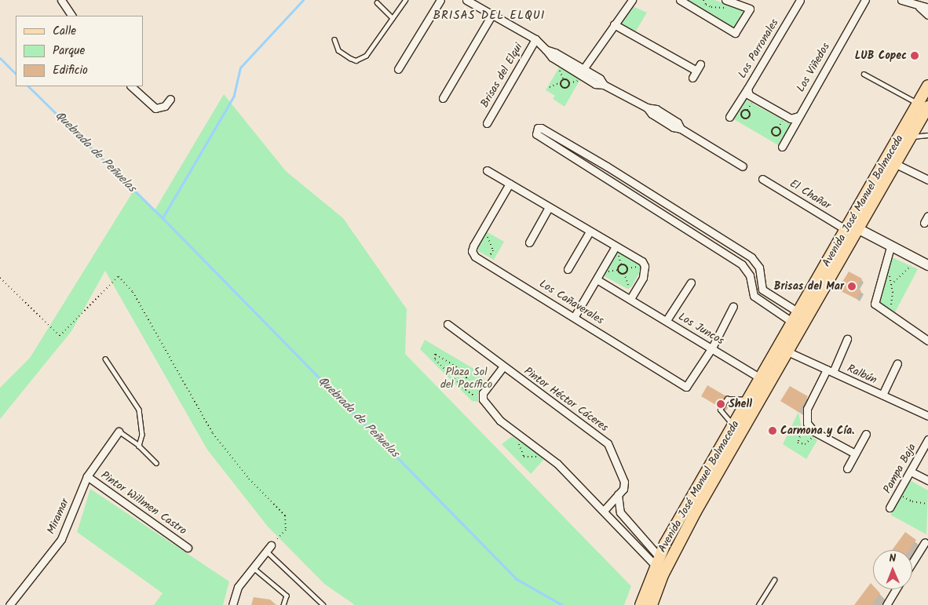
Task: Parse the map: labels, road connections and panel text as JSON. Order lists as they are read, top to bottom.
{
  "streets": {
    "main road": ["Avenida José Manuel Balmaceda"],
    "street": [
      "Los Parronales",
      "Los Viñedos",
      "Brisas del Elqui",
      "El Chañar",
      "Los Cañaverales",
      "Los Juncos",
      "Ralbún",
      "Pintor Héctor Cáceres",
      "Pampa Baja",
      "Pintor Willmen Castro",
      "Miramar"
    ]
  },
  "crossings": [
    ["Los Parronales", "Los Viñedos"],
    ["El Chañar", "Avenida José Manuel Balmaceda"],
    ["Avenida José Manuel Balmaceda", "Los Juncos"],
    ["Avenida José Manuel Balmaceda", "Ralbún"],
    ["Avenida José Manuel Balmaceda", "Pintor Héctor Cáceres"],
    ["Los Cañaverales", "Los Juncos"],
    ["Pintor Willmen Castro", "Miramar"]
  ],
  "districts": ["BRISAS DEL ELQUI"],
  "water": ["Quebrada de Peñuelas"],
  "parks": ["Plaza Sol del Pacífico"],
  "places": [
    "LUB Copec",
    "Brisas del Mar",
    "Shell",
    "Carmona y Cía."
  ],
  "legend": ["Calle", "Parque", "Edificio"],
  "north": "top"
}
